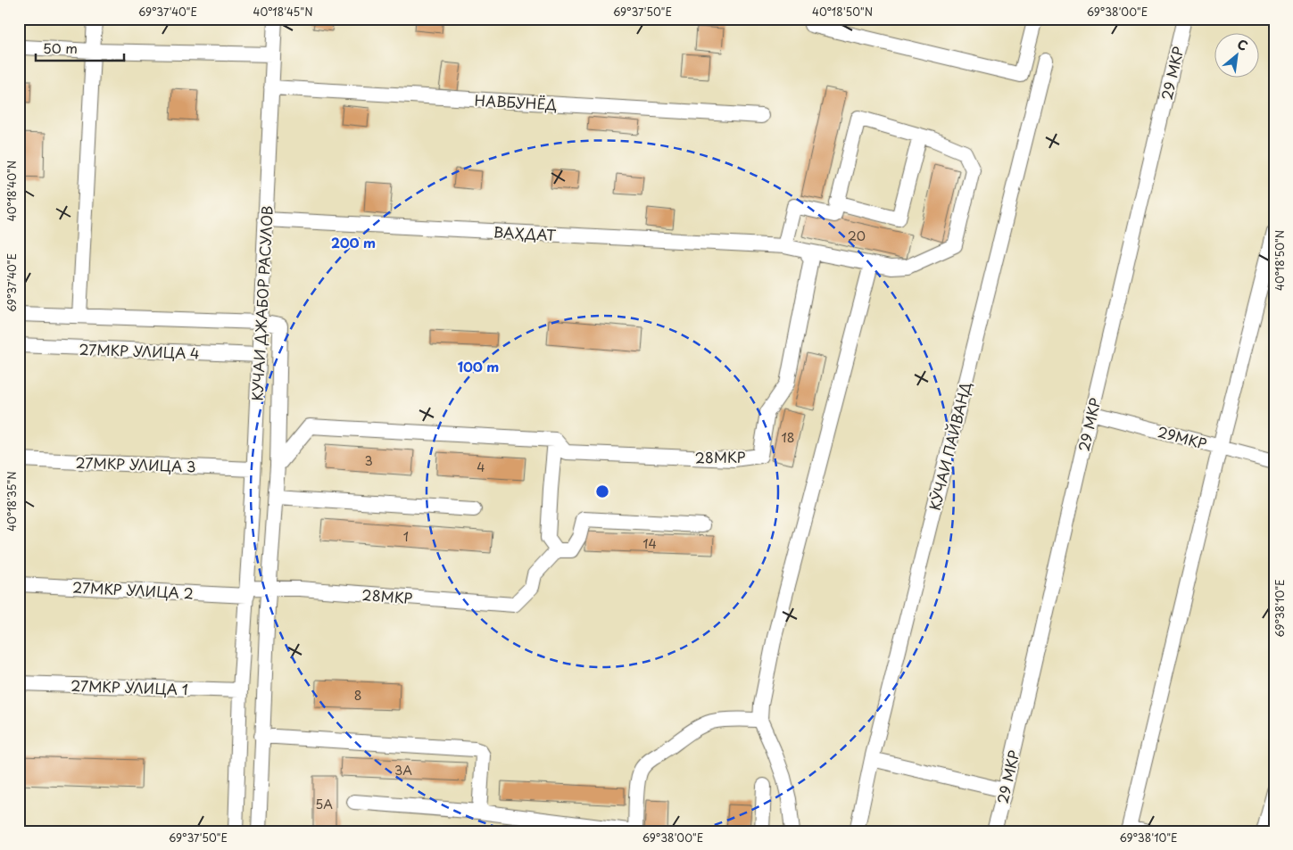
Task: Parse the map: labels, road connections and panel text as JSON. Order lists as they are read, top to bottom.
{
  "streets": {
    "street": [
      "29 МКР",
      "НАВБУНЁД",
      "ВАҲДАТ",
      "КУЧАИ ДЖАБОР РАСУЛОВ",
      "27МКР УЛИЦА 4",
      "29МКР",
      "КӮЧАИ ПАЙВАНД",
      "28МКР",
      "27МКР УЛИЦА 3",
      "27МКР УЛИЦА 2",
      "27МКР УЛИЦА 1"
    ]
  },
  "crossings": [
    ["29 МКР", "29МКР"],
    ["НАВБУНЁД", "КУЧАИ ДЖАБОР РАСУЛОВ"],
    ["ВАҲДАТ", "КУЧАИ ДЖАБОР РАСУЛОВ"],
    ["КУЧАИ ДЖАБОР РАСУЛОВ", "27МКР УЛИЦА 4"],
    ["КУЧАИ ДЖАБОР РАСУЛОВ", "27МКР УЛИЦА 3"],
    ["КУЧАИ ДЖАБОР РАСУЛОВ", "27МКР УЛИЦА 2"],
    ["КУЧАИ ДЖАБОР РАСУЛОВ", "27МКР УЛИЦА 1"],
    ["28МКР", "27МКР УЛИЦА 2"]
  ],
  "house_numbers": [
    "20",
    "18",
    "3",
    "4",
    "1",
    "14",
    "8",
    "3А",
    "5А"
  ],
  "scale_bar": "50 m",
  "north": "top right",
  "coordinates": [
    "69°37'40\"E",
    "40°18'45\"N",
    "69°37'50\"E",
    "40°18'50\"N",
    "69°38'00\"E",
    "40°18'40\"N",
    "40°18'35\"N",
    "69°38'10\"E"
  ],
  "rings": ["200 m", "100 m"]
}
